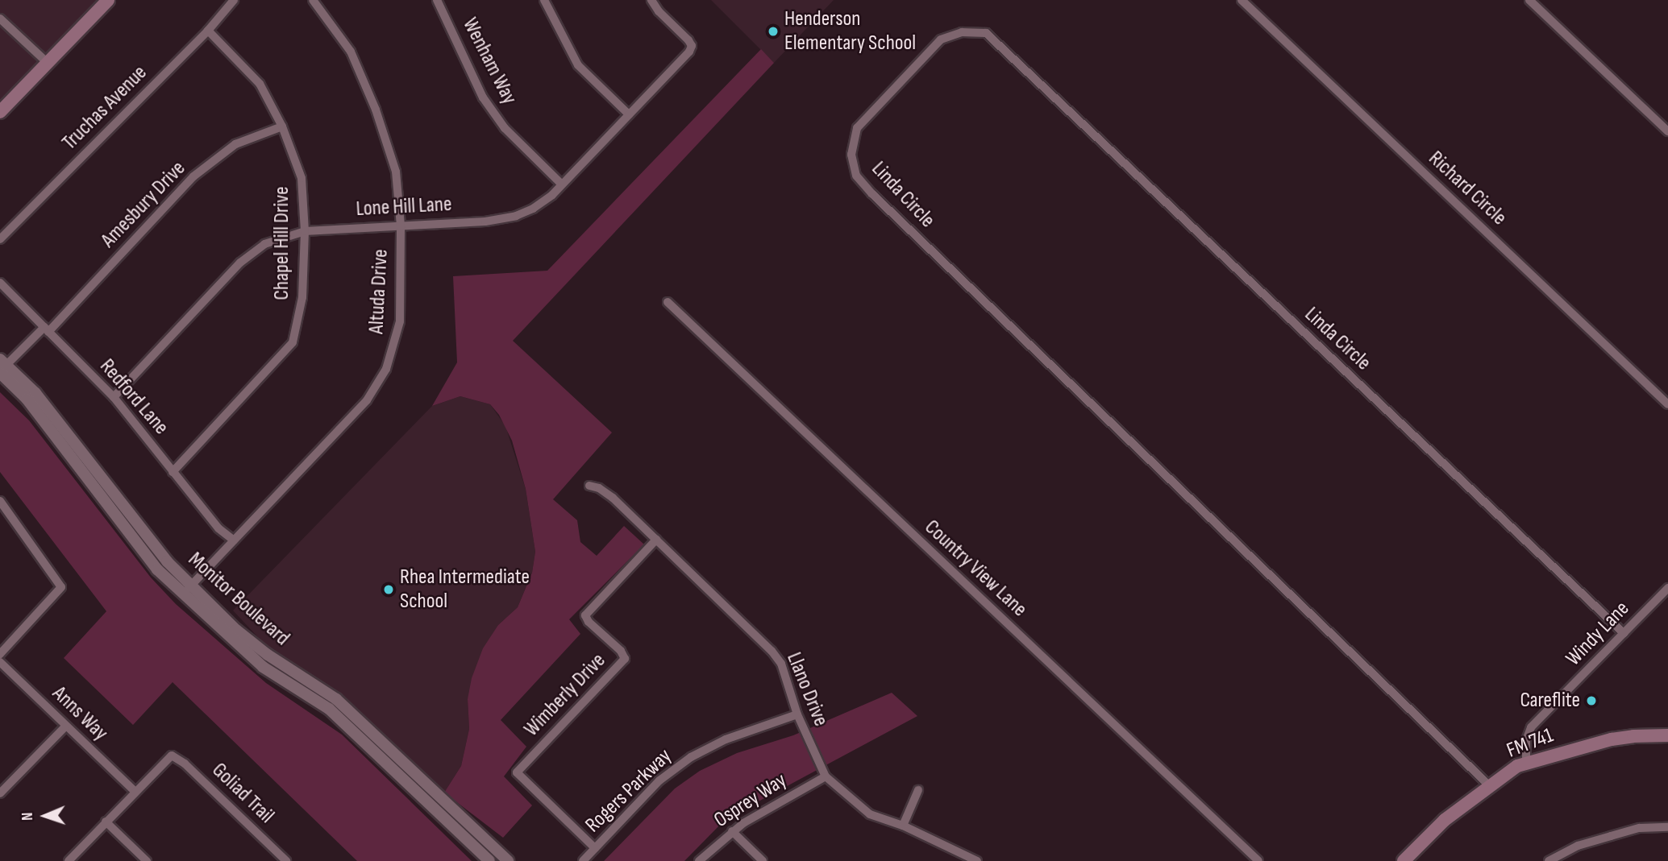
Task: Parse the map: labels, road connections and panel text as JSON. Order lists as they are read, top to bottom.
{
  "streets": {
    "main road": ["FM 741"],
    "street": [
      "Wenham Way",
      "Truchas Avenue",
      "Richard Circle",
      "Linda Circle",
      "Amesbury Drive",
      "Lone Hill Lane",
      "Chapel Hill Drive",
      "Altuda Drive",
      "Redford Lane",
      "Country View Lane",
      "Monitor Boulevard",
      "Windy Lane",
      "Llano Drive",
      "Wimberly Drive",
      "Anns Way",
      "Rogers Parkway",
      "Goliad Trail",
      "Osprey Way"
    ]
  },
  "crossings": [
    ["Wenham Way", "Lone Hill Lane"],
    ["Truchas Avenue", "Chapel Hill Drive"],
    ["Linda Circle", "Windy Lane"],
    ["Linda Circle", "FM 741"],
    ["Amesbury Drive", "Chapel Hill Drive"],
    ["Amesbury Drive", "Redford Lane"],
    ["Amesbury Drive", "Monitor Boulevard"],
    ["Lone Hill Lane", "Chapel Hill Drive"],
    ["Lone Hill Lane", "Altuda Drive"],
    ["Lone Hill Lane", "Redford Lane"],
    ["Chapel Hill Drive", "Redford Lane"],
    ["Altuda Drive", "Redford Lane"],
    ["Altuda Drive", "Monitor Boulevard"],
    ["Windy Lane", "FM 741"],
    ["Llano Drive", "Wimberly Drive"],
    ["Llano Drive", "Rogers Parkway"],
    ["Llano Drive", "Osprey Way"],
    ["Wimberly Drive", "Rogers Parkway"],
    ["Anns Way", "Goliad Trail"]
  ],
  "places": ["Henderson Elementary School", "Rhea Intermediate School", "Careflite"],
  "north": "left"
}
